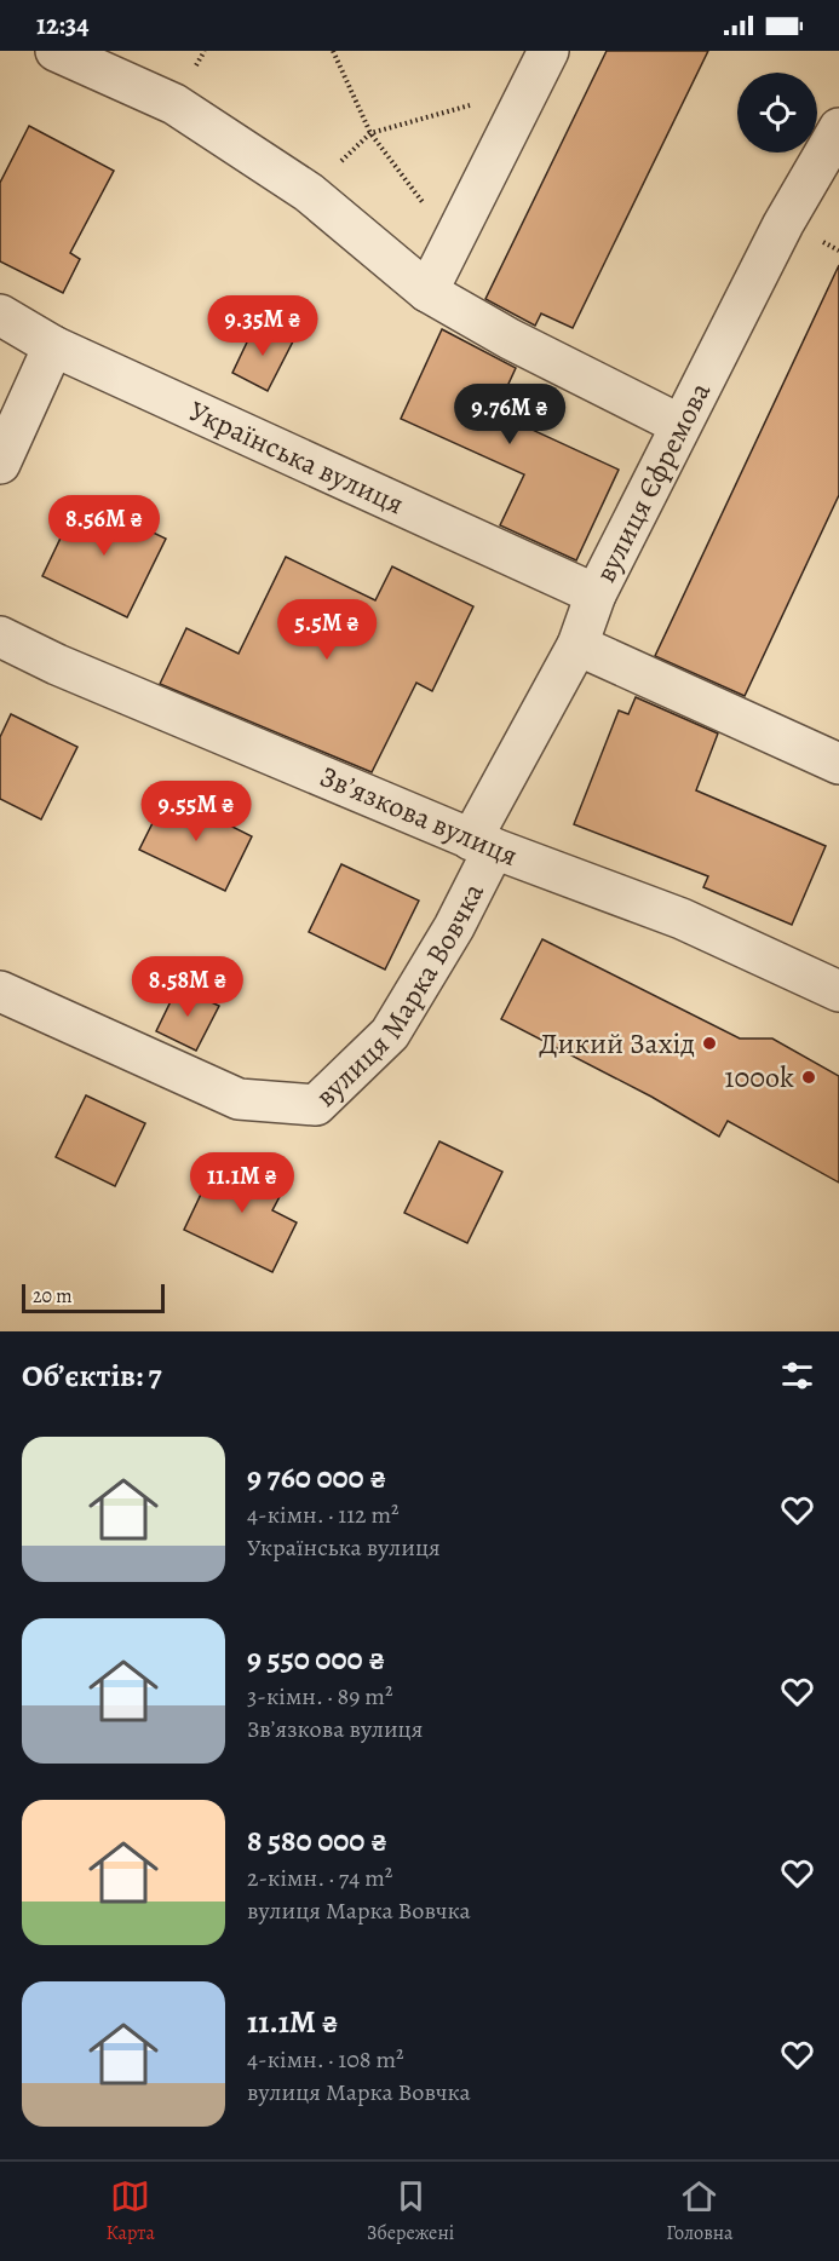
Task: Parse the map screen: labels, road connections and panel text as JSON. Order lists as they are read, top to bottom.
{
  "streets": {
    "street": [
      "Українська вулиця",
      "вулиця Єфремова",
      "Звʼязкова вулиця",
      "вулиця Марка Вовчка"
    ]
  },
  "crossings": [
    ["Українська вулиця", "вулиця Єфремова"],
    ["вулиця Єфремова", "Звʼязкова вулиця"],
    ["вулиця Єфремова", "вулиця Марка Вовчка"],
    ["Звʼязкова вулиця", "вулиця Марка Вовчка"]
  ],
  "places": ["Дикий Захід", "100ok"],
  "scale_bar": "20 m",
  "page": {
    "status": "12:34",
    "price": [
      "9.35M ₴",
      "9.76M ₴",
      "8.56M ₴",
      "5.5M ₴",
      "9.55M ₴",
      "8.58M ₴",
      "11.1M ₴"
    ],
    "scale": "20 m",
    "heading": "Об’єктів: 7",
    "list": [
      {
        "name": "9 760 000 ₴",
        "note": "4-кімн. · 112 m² · Українська вулиця"
      },
      {
        "name": "9 550 000 ₴",
        "note": "3-кімн. · 89 m² · Звʼязкова вулиця"
      },
      {
        "name": "8 580 000 ₴",
        "note": "2-кімн. · 74 m² · вулиця Марка Вовчка"
      },
      {
        "name": "11.1M ₴",
        "note": "4-кімн. · 108 m² · вулиця Марка Вовчка"
      }
    ],
    "tabs": ["Карта", "Збережені", "Головна"]
  }
}
